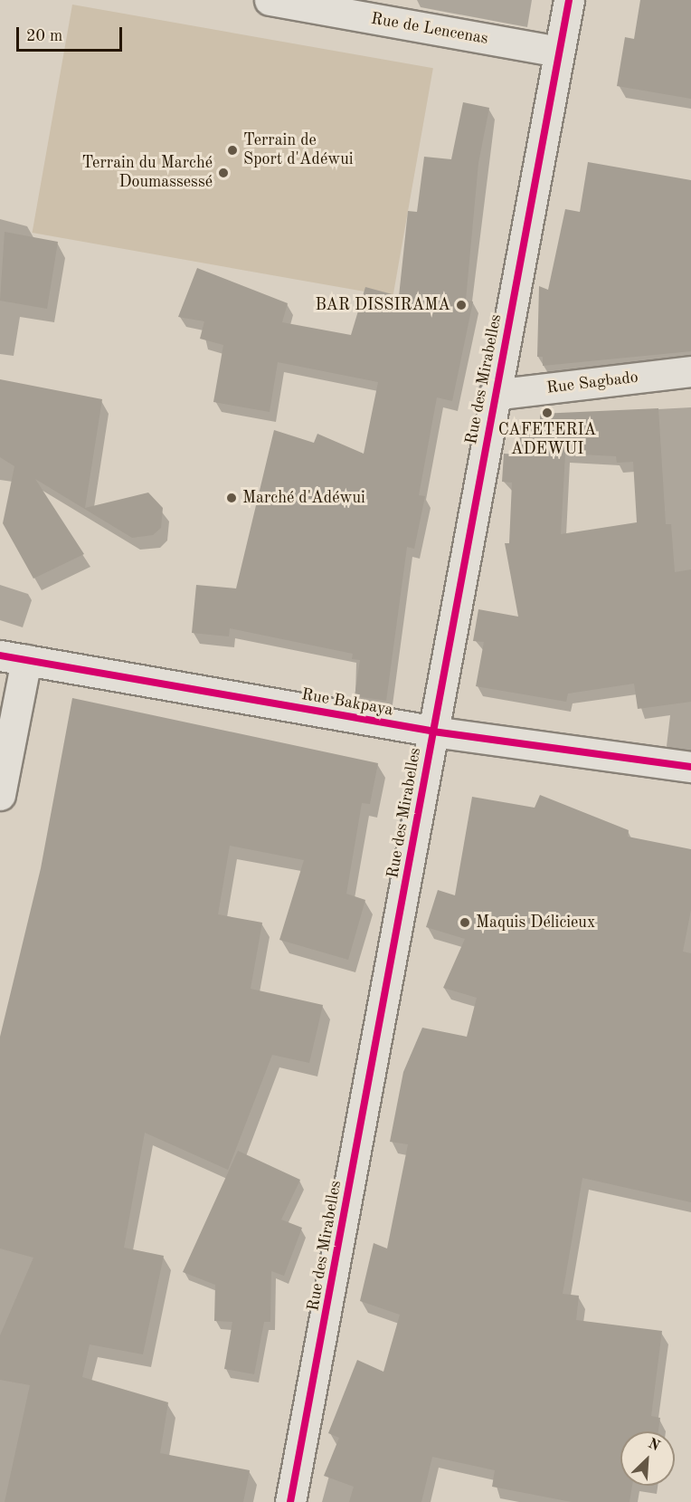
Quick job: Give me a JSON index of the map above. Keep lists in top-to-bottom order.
{
  "streets": {
    "street": [
      "Rue de Lencenas",
      "Rue des Mirabelles",
      "Rue Sagbado",
      "Rue Bakpaya"
    ]
  },
  "crossings": [
    ["Rue de Lencenas", "Rue des Mirabelles"],
    ["Rue des Mirabelles", "Rue Sagbado"],
    ["Rue des Mirabelles", "Rue Bakpaya"]
  ],
  "places": [
    "Terrain de Sport d'Adéwui",
    "Terrain du Marché Doumassessé",
    "BAR DISSIRAMA",
    "CAFETERIA ADEWUI",
    "Marché d'Adéwui",
    "Maquis Délicieux"
  ],
  "scale_bar": "20 m",
  "north": "top right"
}
